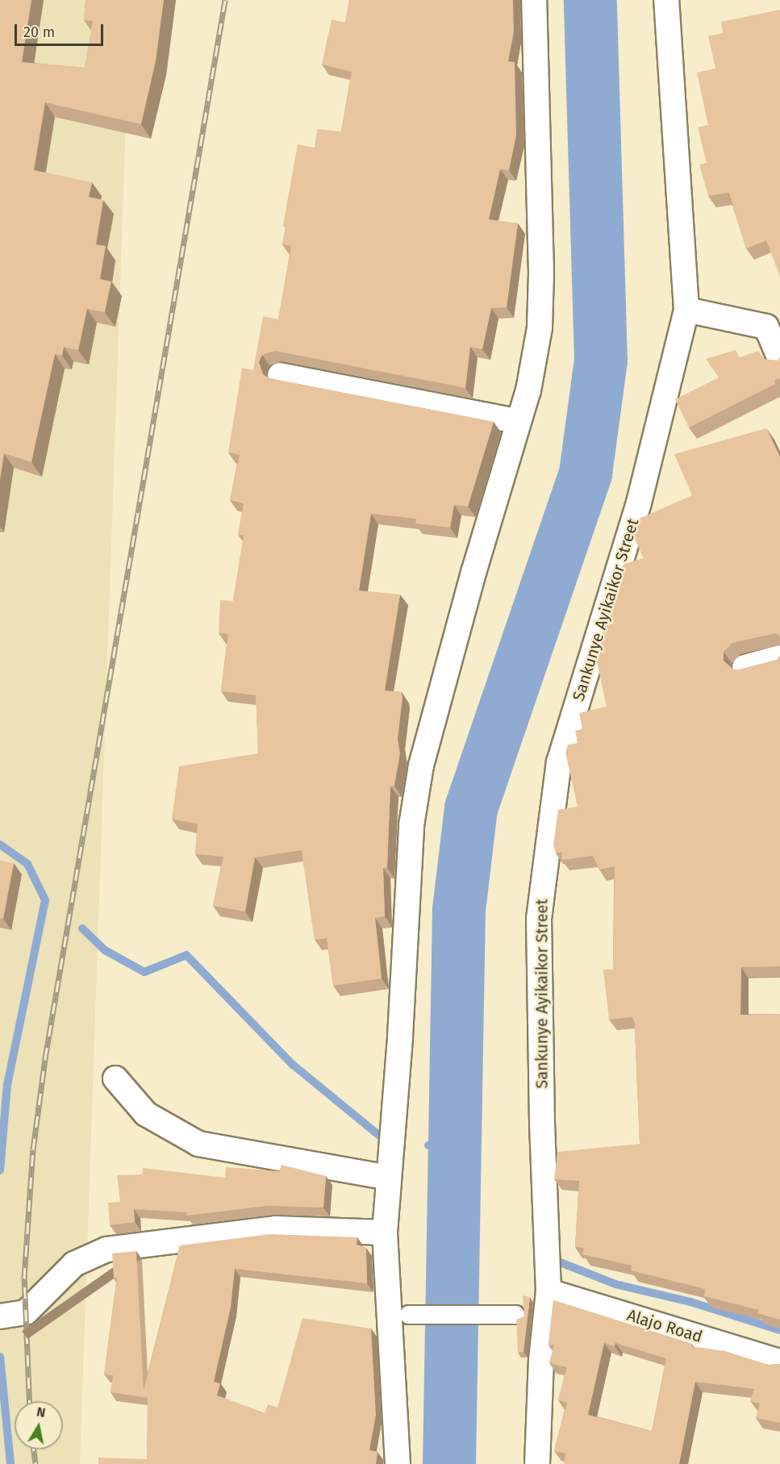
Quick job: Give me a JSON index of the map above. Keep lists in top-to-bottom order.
{
  "streets": {
    "street": ["Sankunye Ayikaikor Street", "Alajo Road"]
  },
  "crossings": [
    ["Sankunye Ayikaikor Street", "Alajo Road"]
  ],
  "scale_bar": "20 m",
  "north": "top"
}
